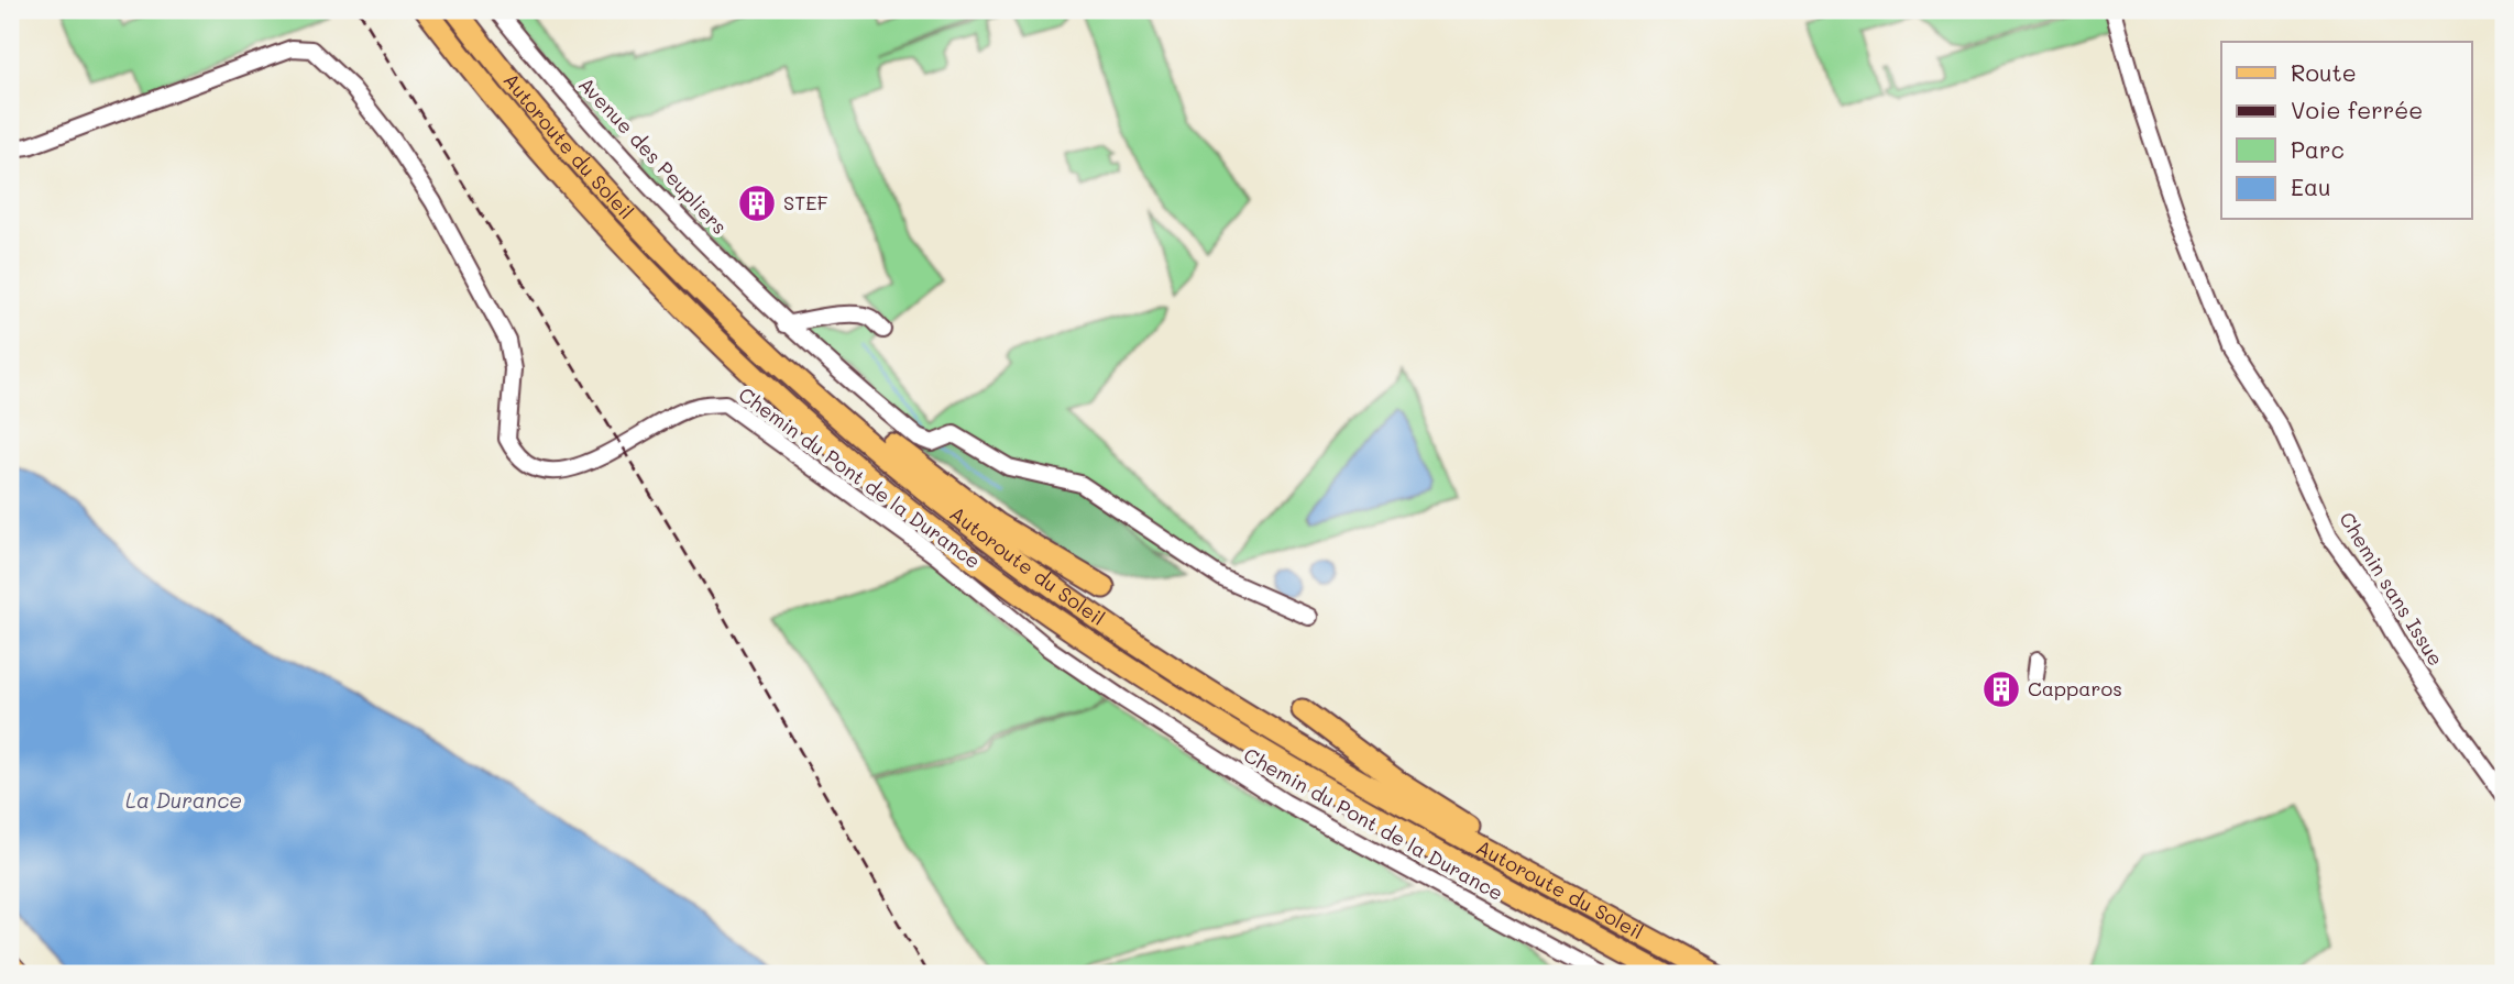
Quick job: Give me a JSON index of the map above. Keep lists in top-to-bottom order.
{
  "streets": {
    "highway": ["Autoroute du Soleil"],
    "street": ["Avenue des Peupliers", "Chemin du Pont de la Durance", "Chemin sans Issue"]
  },
  "water": ["La Durance"],
  "places": {
    "building": ["STEF", "Capparos"]
  },
  "legend": [
    "Route",
    "Voie ferrée",
    "Parc",
    "Eau"
  ]
}
